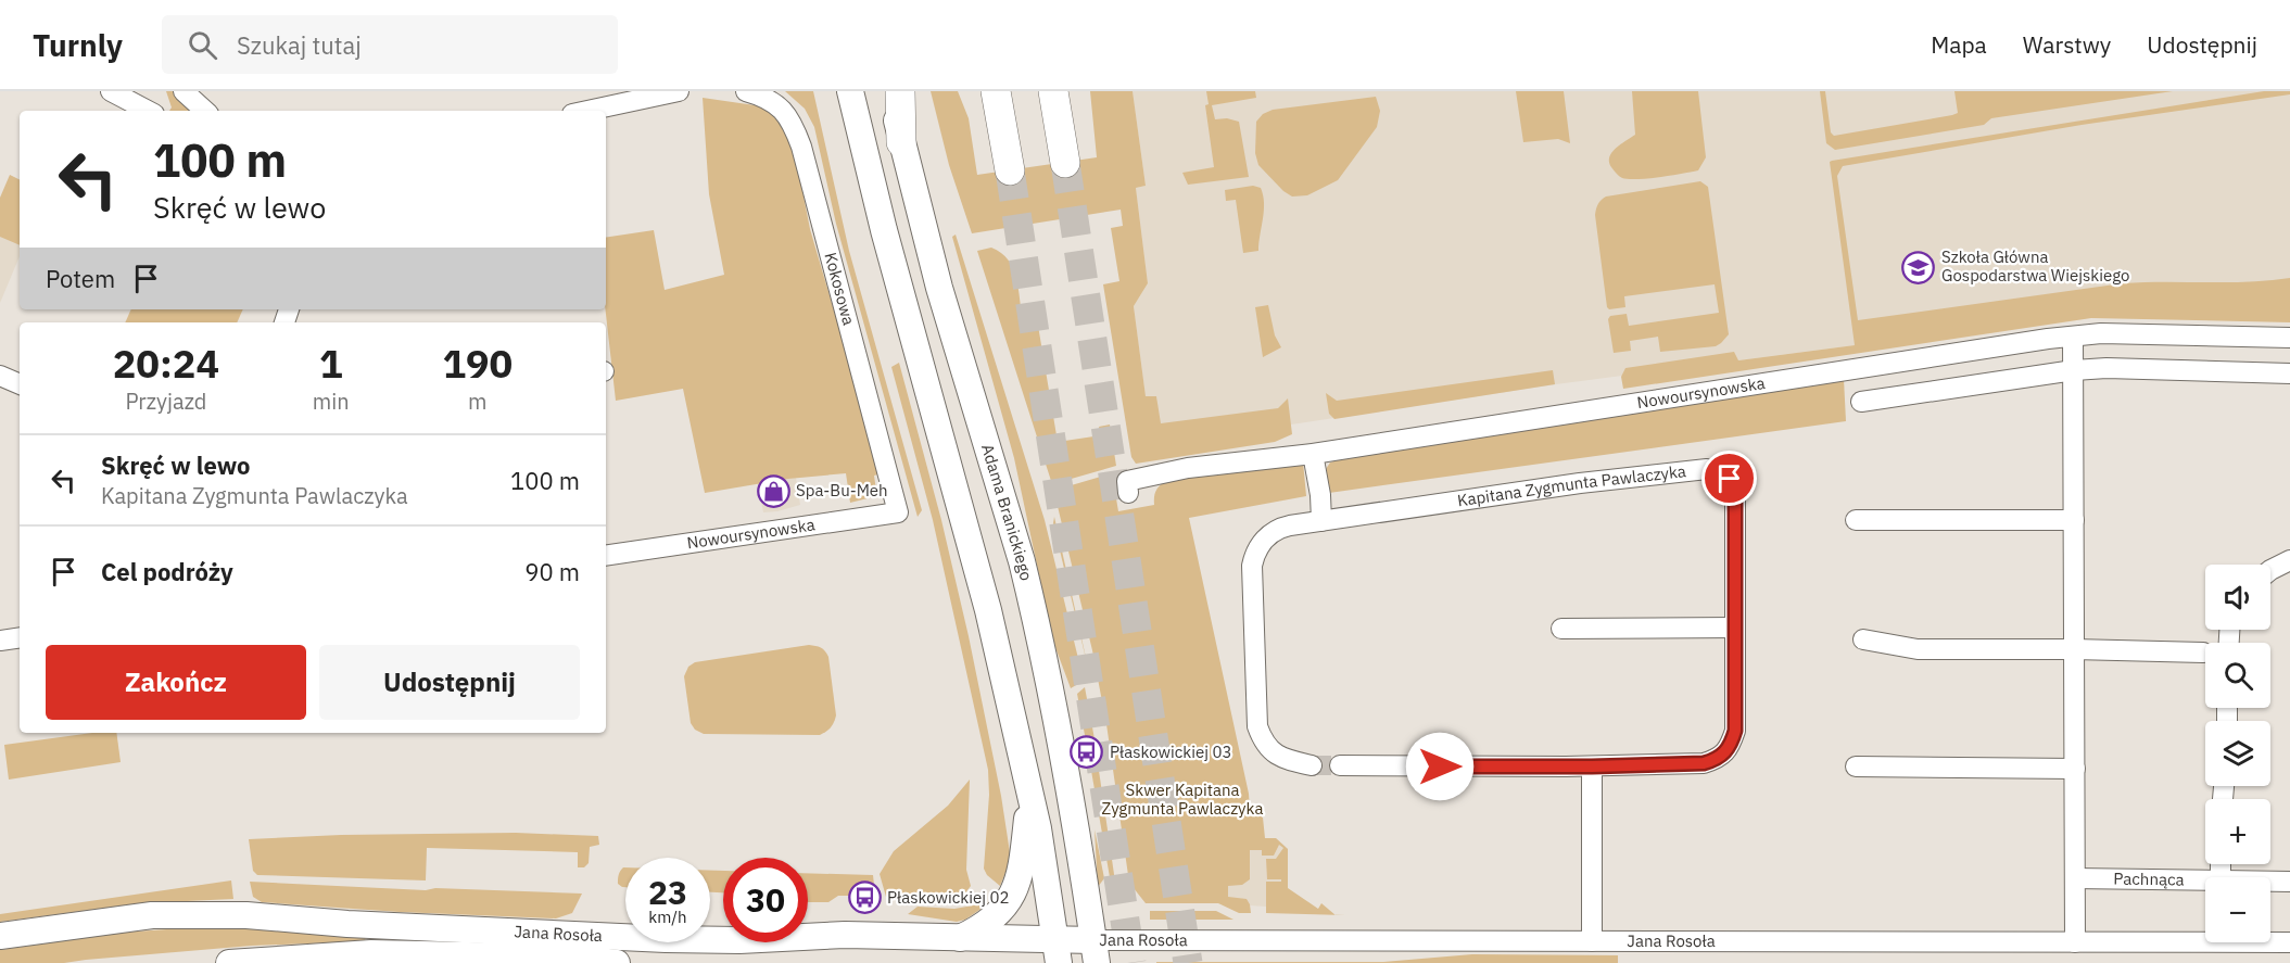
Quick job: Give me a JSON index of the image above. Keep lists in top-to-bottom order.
{
  "streets": {
    "main road": ["Adama Branickiego", "Jana Rosoła"],
    "street": [
      "Kokosowa",
      "Nowoursynowska",
      "Kapitana Zygmunta Pawlaczyka",
      "Pachnąca"
    ]
  },
  "crossings": [
    ["Kokosowa", "Nowoursynowska"],
    ["Adama Branickiego", "Jana Rosoła"]
  ],
  "parks": ["Skwer Kapitana Zygmunta Pawlaczyka"],
  "places": {
    "school or university": ["Szkoła Główna Gospodarstwa Wiejskiego"],
    "shop": ["Spa-Bu-Meh"],
    "bus stop": ["Płaskowickiej 03", "Płaskowickiej 02"]
  },
  "page": {
    "header": "Turnly",
    "search": "Szukaj tutaj",
    "nav": ["Mapa", "Warstwy", "Udostępnij"],
    "turn": ["100 m", "Skręć w lewo"],
    "then": "Potem",
    "eta": [
      "20:24",
      "Przyjazd",
      "1",
      "min",
      "190",
      "m"
    ],
    "list": [
      {
        "name": "Skręć w lewo",
        "note": "Kapitana Zygmunta Pawlaczyka",
        "value": "100 m"
      },
      {
        "name": "Cel podróży",
        "value": "90 m"
      }
    ],
    "map_buttons": ["+", "−"],
    "buttons": ["Zakończ", "Udostępnij"],
    "speed": "23 km/h",
    "limit": "30"
  }
}
